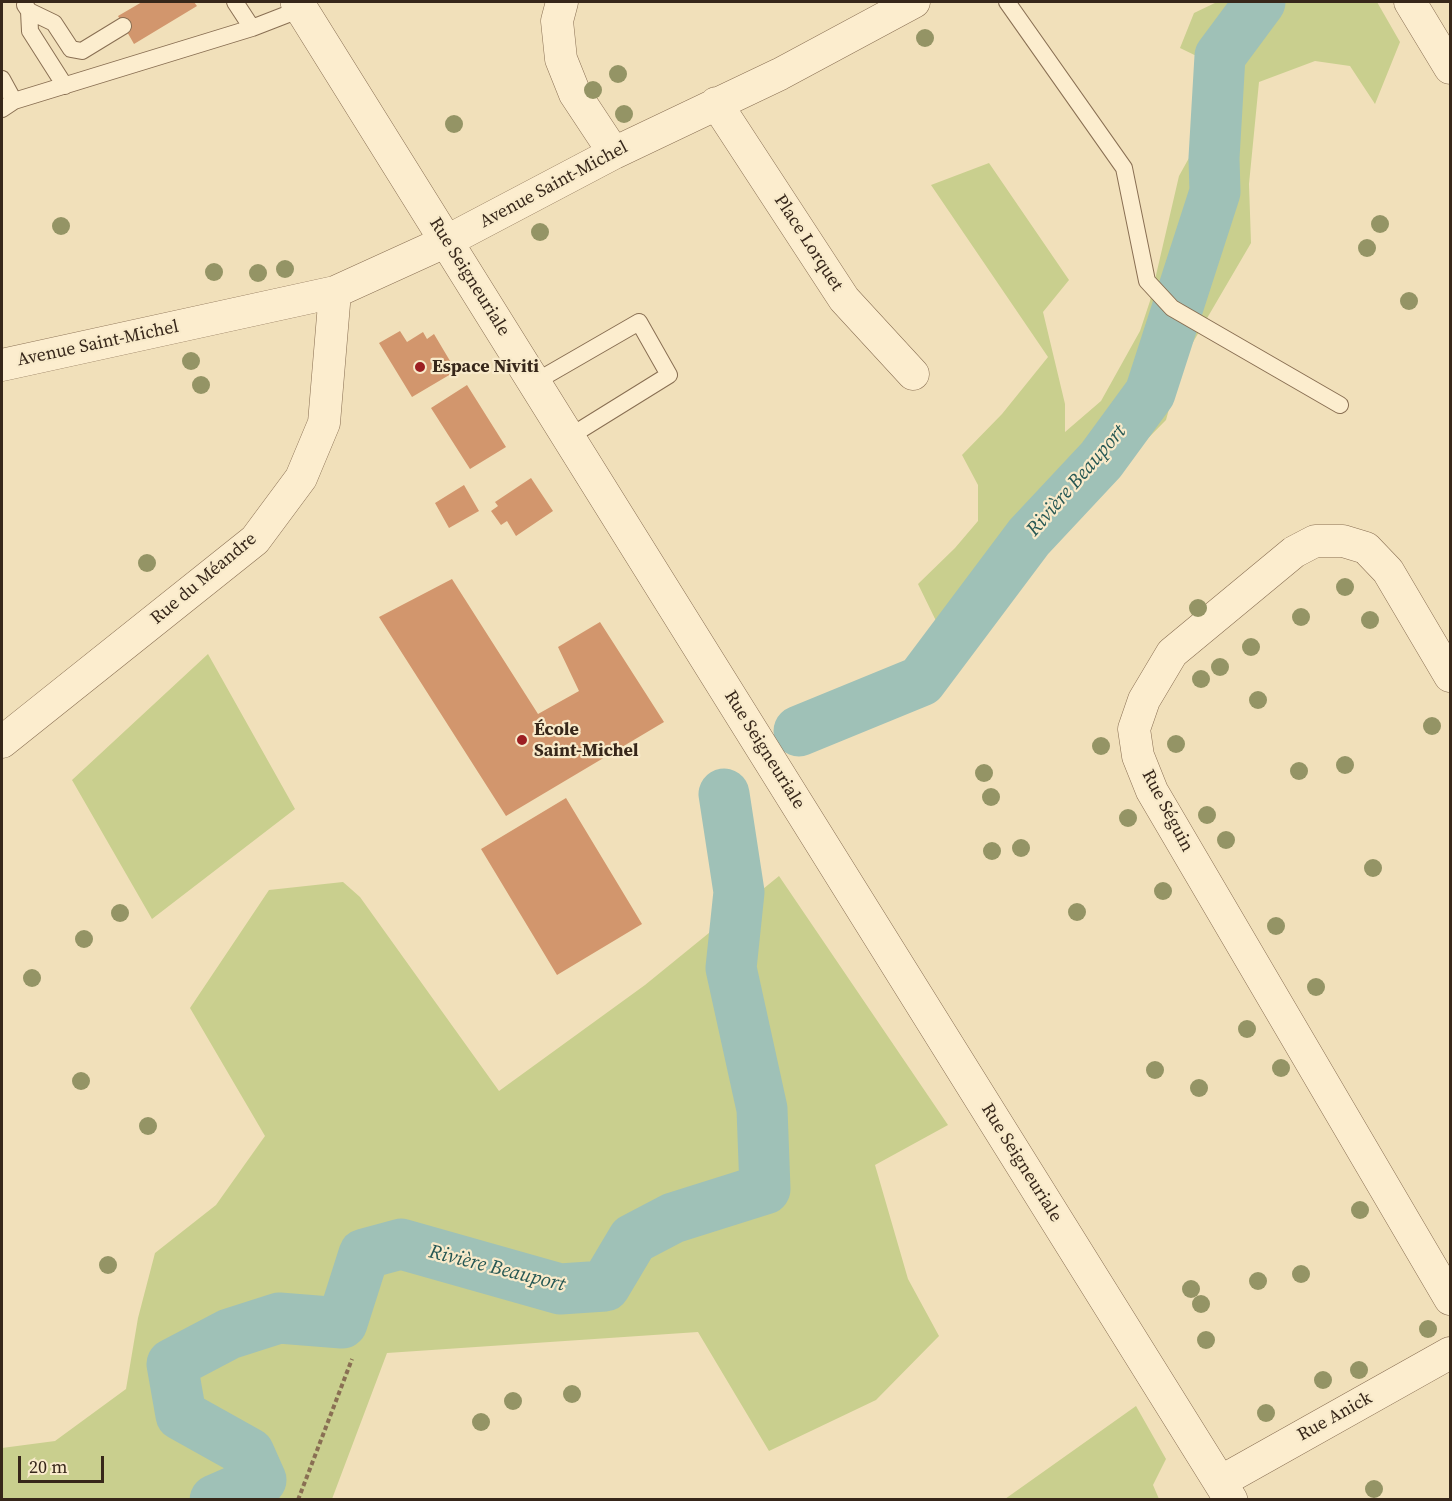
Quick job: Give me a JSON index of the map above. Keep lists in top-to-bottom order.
{
  "streets": {
    "street": [
      "Avenue Saint-Michel",
      "Place Lorquet",
      "Rue Seigneuriale",
      "Rue du Méandre",
      "Rue Séguin",
      "Rue Anick"
    ]
  },
  "crossings": [
    ["Avenue Saint-Michel", "Place Lorquet"],
    ["Avenue Saint-Michel", "Rue Seigneuriale"],
    ["Avenue Saint-Michel", "Rue du Méandre"],
    ["Rue Seigneuriale", "Rue Anick"]
  ],
  "water": ["Rivière Beauport"],
  "places": ["Espace Niviti", "École Saint-Michel"],
  "scale_bar": "20 m"
}
